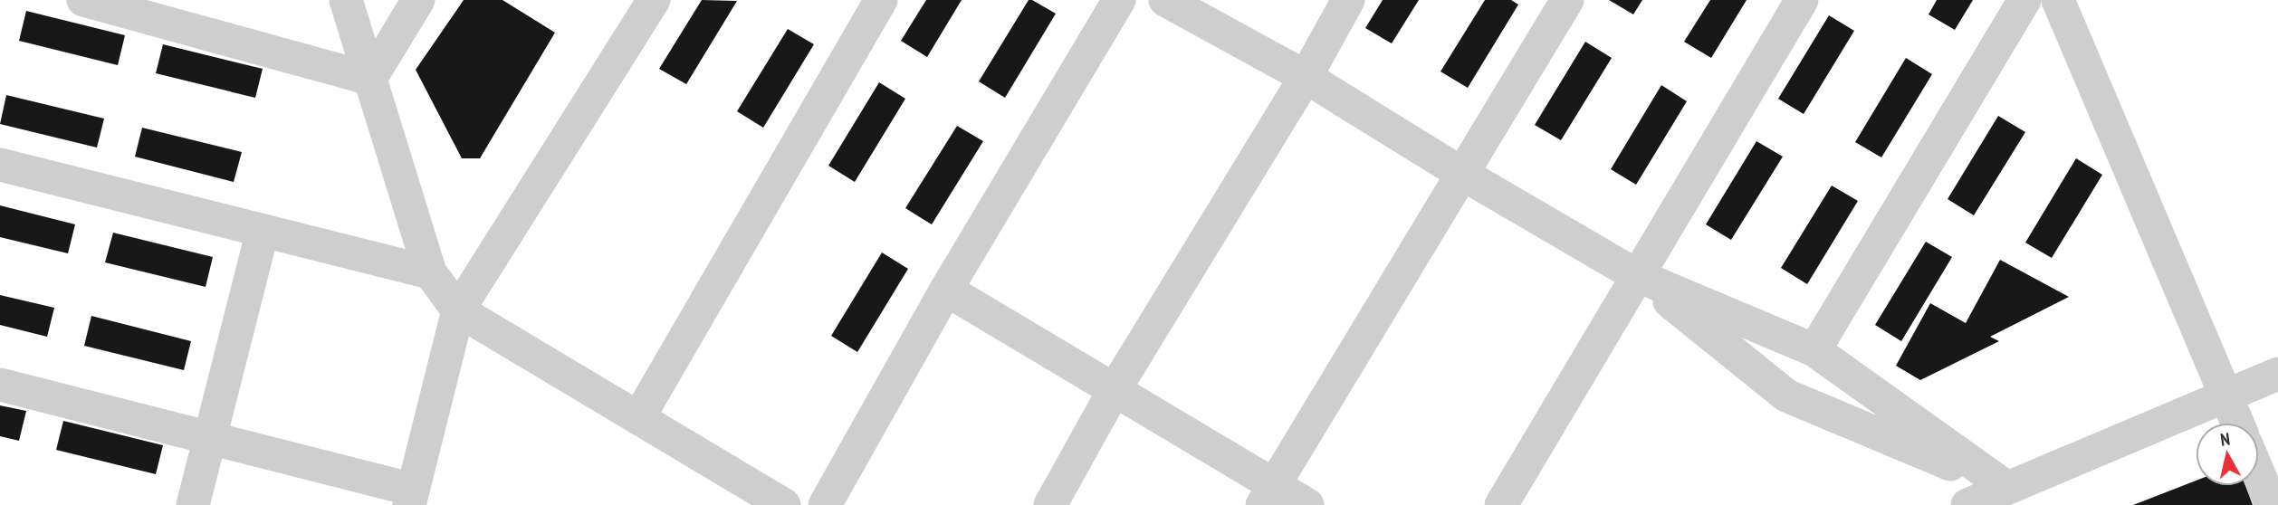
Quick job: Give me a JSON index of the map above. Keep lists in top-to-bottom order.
{
  "north": "top"
}
